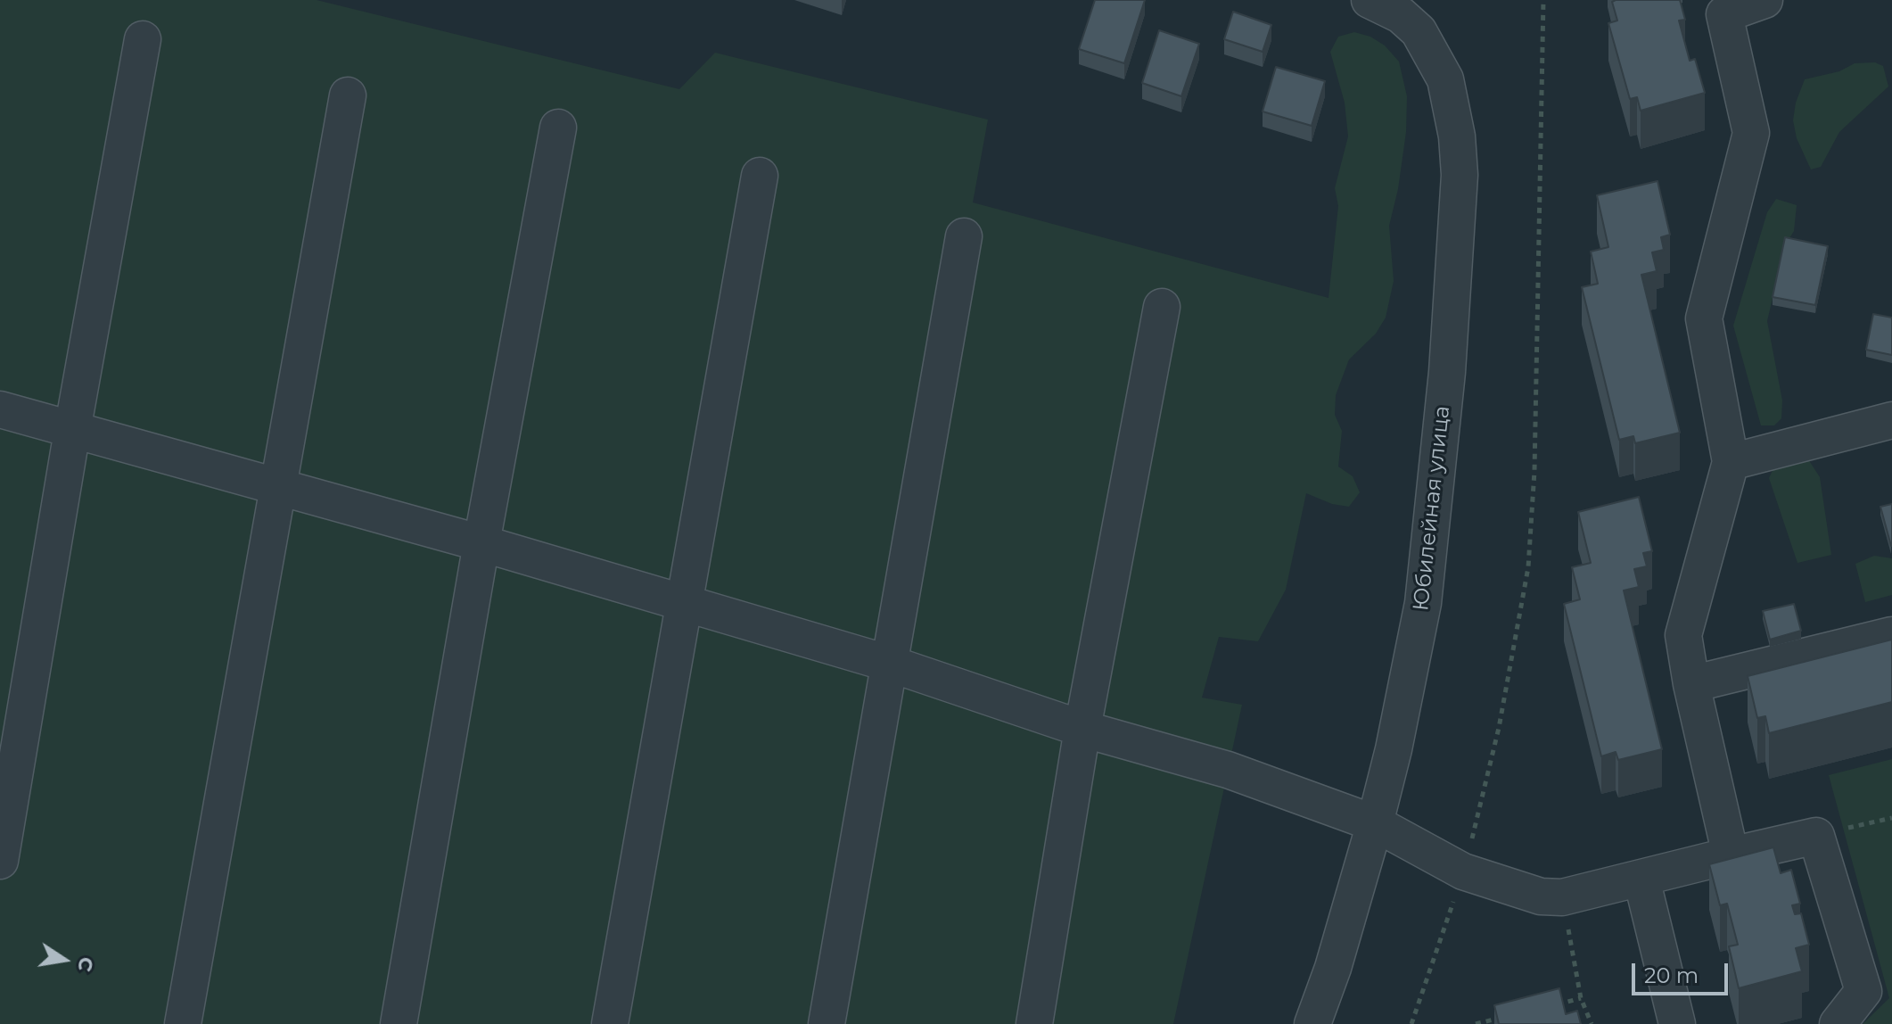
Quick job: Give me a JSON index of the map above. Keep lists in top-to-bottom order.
{
  "streets": {
    "street": ["Юбилейная улица"]
  },
  "scale_bar": "20 m",
  "north": "right"
}
